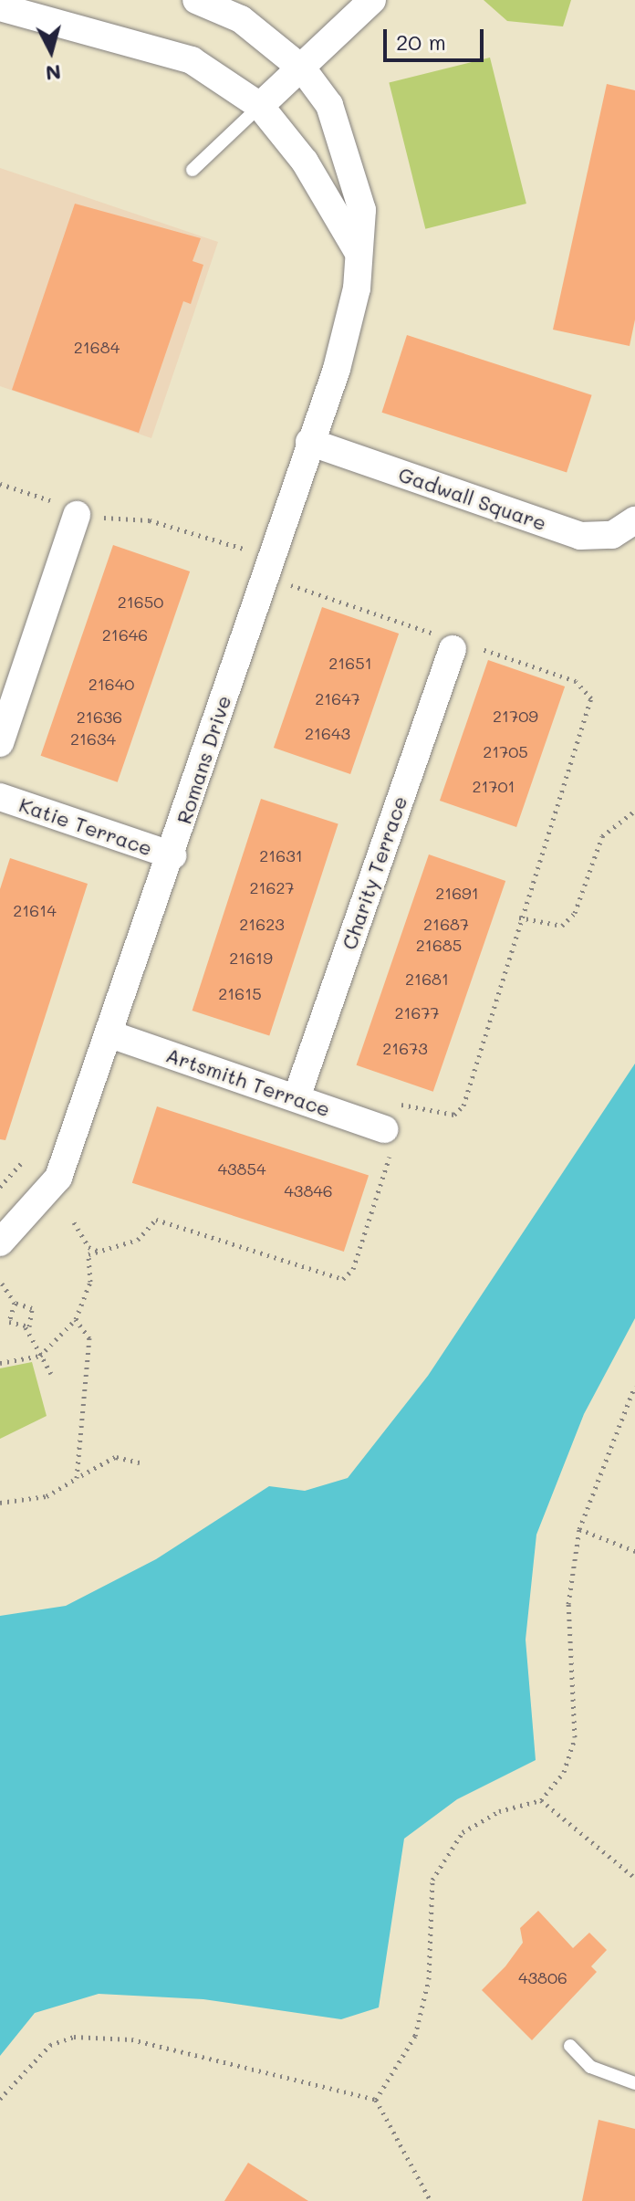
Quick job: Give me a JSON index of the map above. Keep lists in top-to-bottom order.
{
  "streets": {
    "street": [
      "Gadwall Square",
      "Romans Drive",
      "Katie Terrace",
      "Charity Terrace",
      "Artsmith Terrace"
    ]
  },
  "crossings": [
    ["Gadwall Square", "Romans Drive"],
    ["Romans Drive", "Katie Terrace"],
    ["Romans Drive", "Artsmith Terrace"],
    ["Charity Terrace", "Artsmith Terrace"]
  ],
  "house_numbers": [
    "21684",
    "21650",
    "21646",
    "21651",
    "21640",
    "21647",
    "21709",
    "21636",
    "21643",
    "21634",
    "21705",
    "21701",
    "21631",
    "21627",
    "21691",
    "21614",
    "21623",
    "21687",
    "21685",
    "21619",
    "21681",
    "21615",
    "21677",
    "21673",
    "43854",
    "43846",
    "43806"
  ],
  "scale_bar": "20 m",
  "north": "bottom"
}
